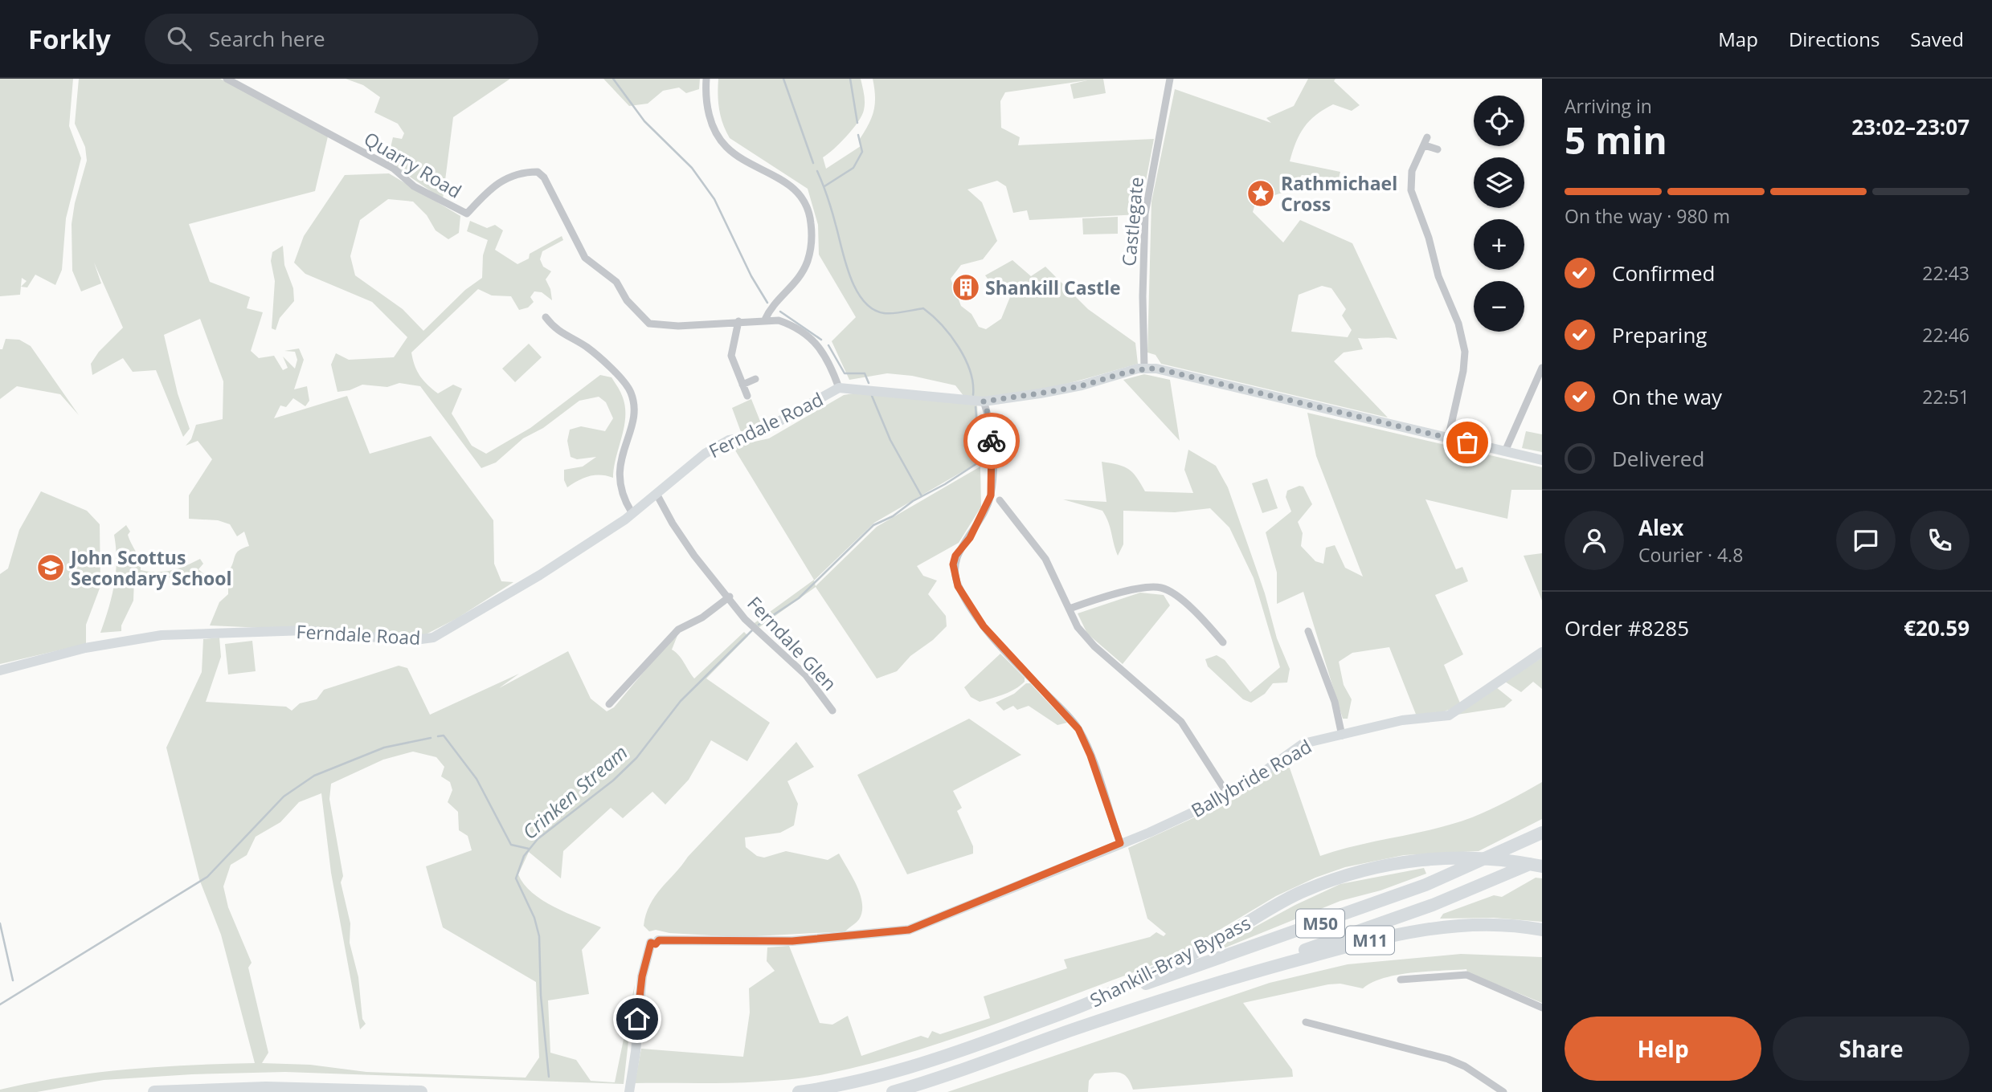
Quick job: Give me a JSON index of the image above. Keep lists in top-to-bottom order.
{
  "streets": {
    "highway": ["M50", "M11", "Shankill-Bray Bypass"],
    "street": [
      "Quarry Road",
      "Castlegate",
      "Ferndale Road",
      "Ferndale Glen",
      "Ballybride Road"
    ]
  },
  "crossings": [
    ["Quarry Road", "Ferndale Road"],
    ["Castlegate", "Ferndale Road"],
    ["Ferndale Road", "Ferndale Glen"],
    ["M50", "Shankill-Bray Bypass"]
  ],
  "water": ["Crinken Stream"],
  "places": {
    "place": ["Rathmichael Cross"],
    "building": ["Shankill Castle"],
    "school or university": ["John Scottus Secondary School"]
  },
  "page": {
    "header": "Forkly",
    "search": "Search here",
    "nav": ["Map", "Directions", "Saved"],
    "heading": ["5 min", "Arriving in", "23:02–23:07"],
    "panel": [
      "Alex",
      "Courier · 4.8",
      "Order #8285",
      "€20.59"
    ],
    "map_buttons": ["+", "−"],
    "bar": "On the way · 980 m",
    "list": [
      ["Confirmed", "22:43"],
      ["Preparing", "22:46"],
      ["On the way", "22:51"],
      "Delivered"
    ],
    "buttons": ["Help", "Share"]
  }
}
